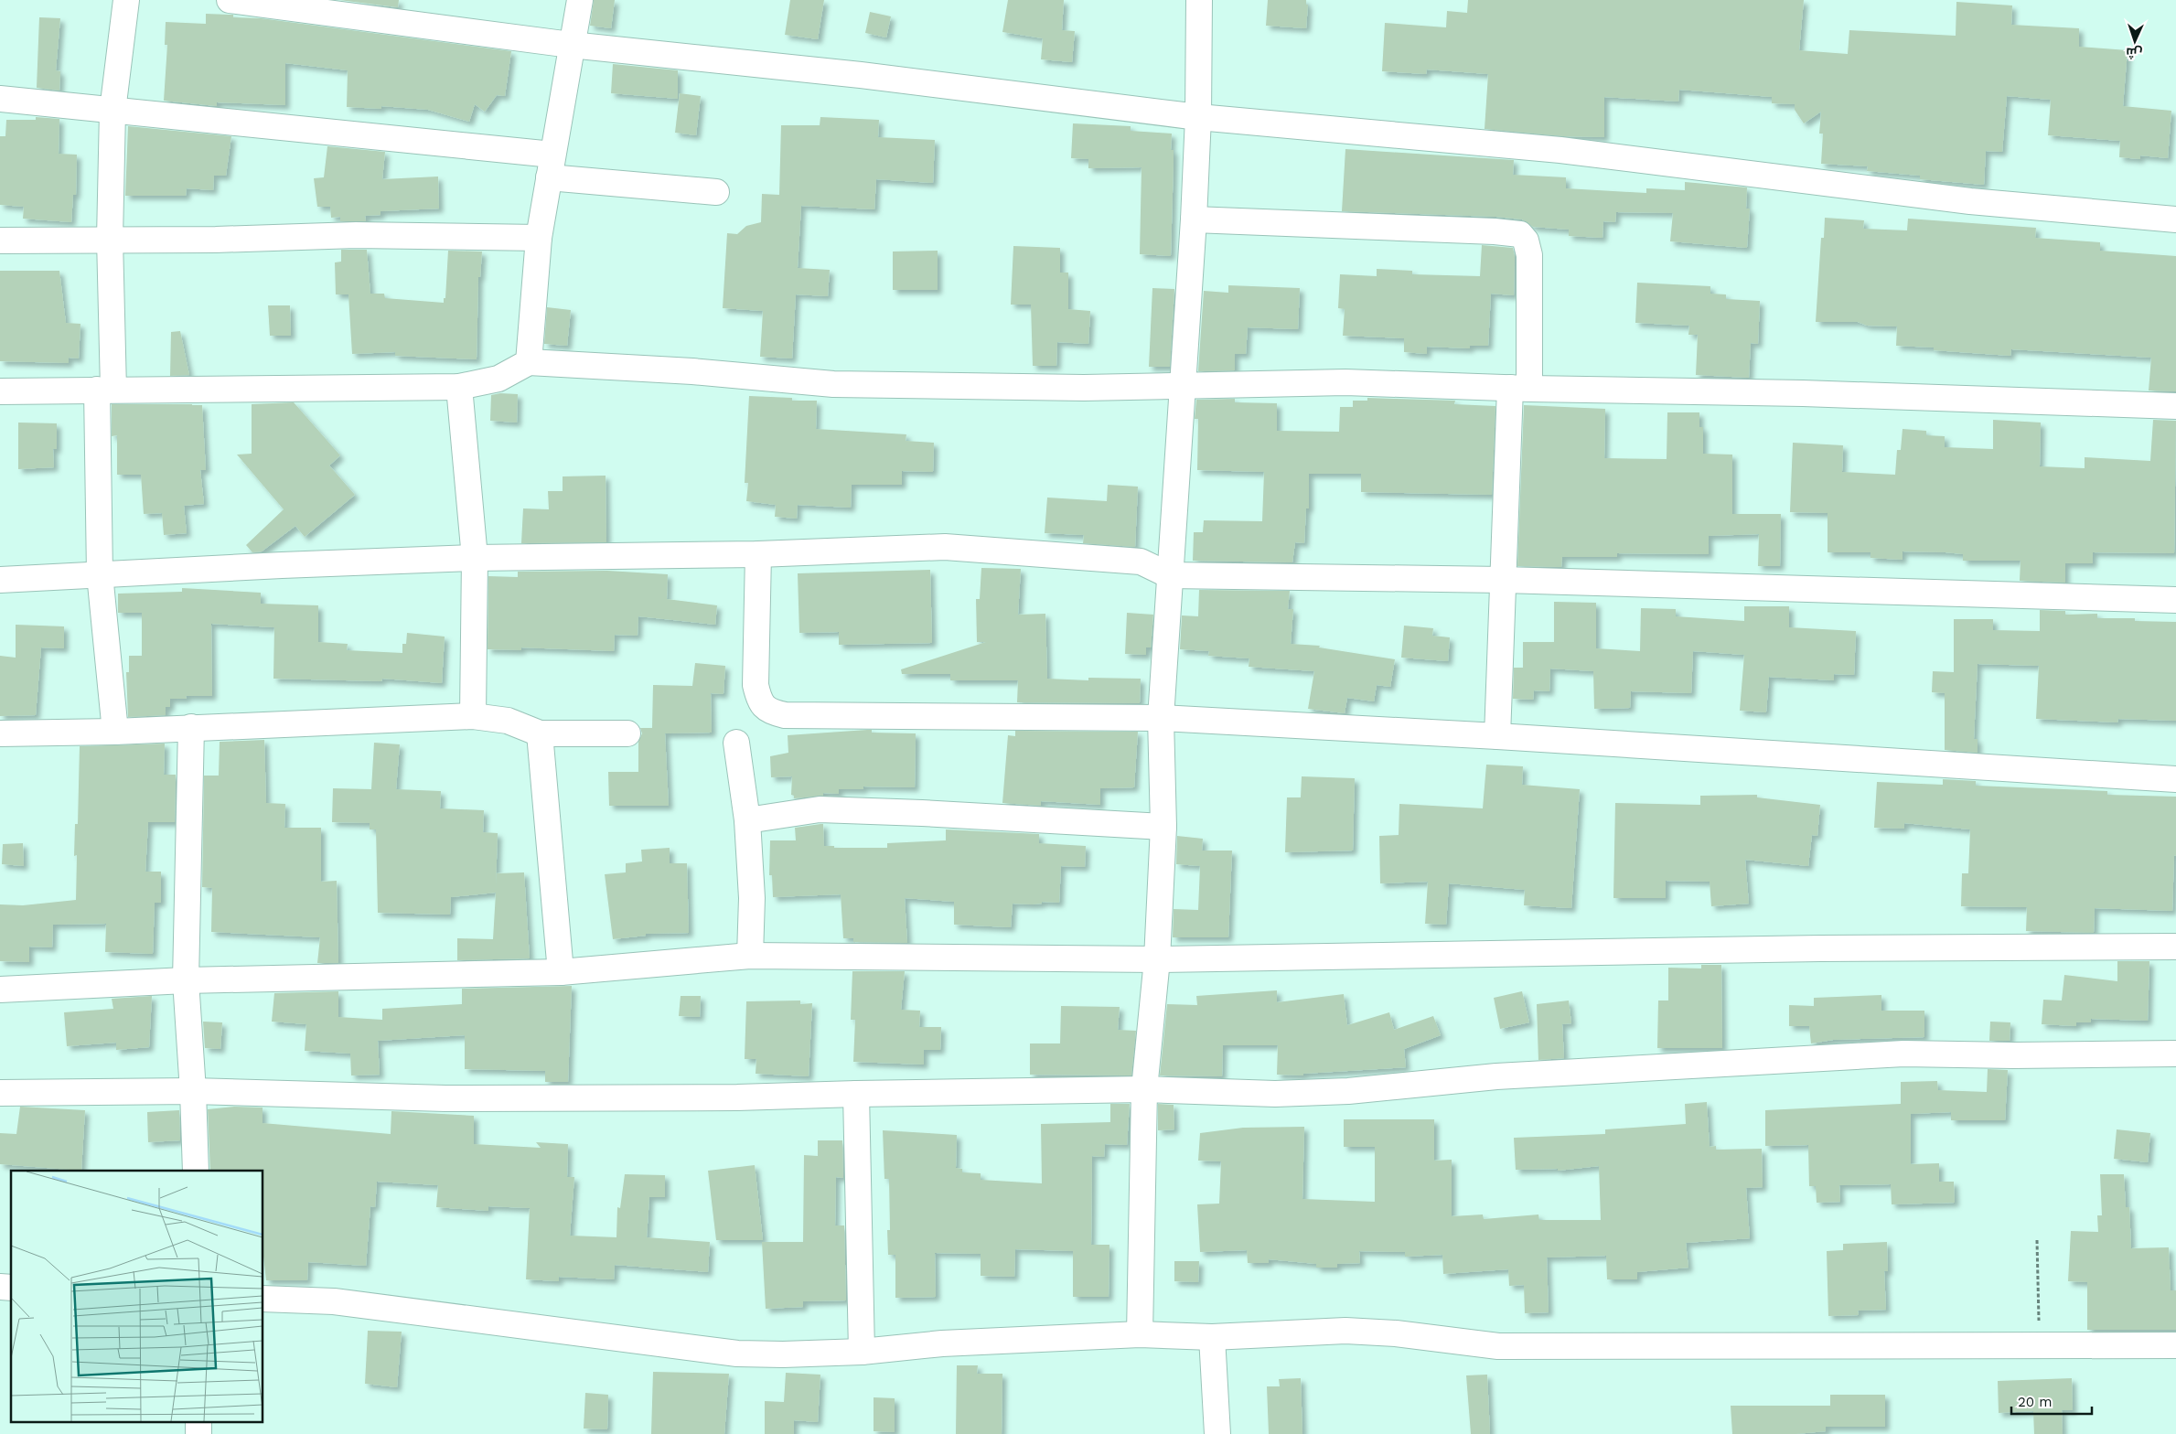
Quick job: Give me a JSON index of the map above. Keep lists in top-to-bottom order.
{
  "scale_bar": "20 m",
  "north": "bottom"
}
